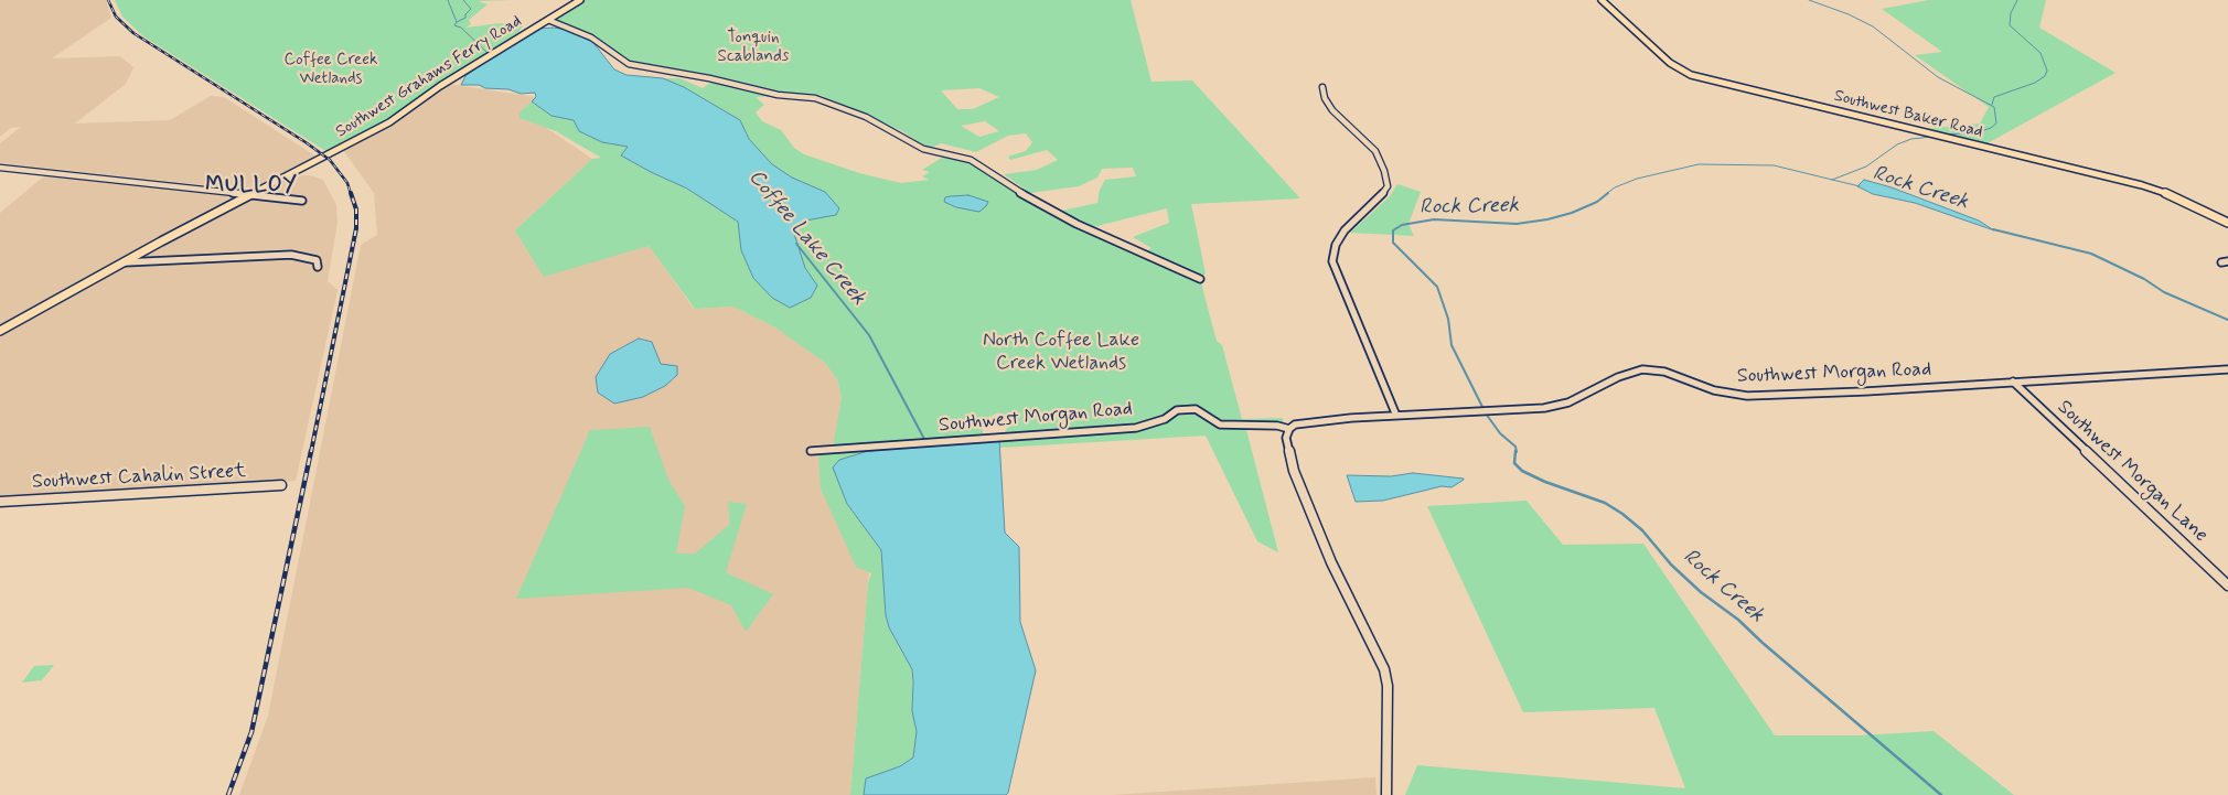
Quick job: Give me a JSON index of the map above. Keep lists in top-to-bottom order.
{
  "streets": {
    "main road": ["Southwest Grahams Ferry Road", "Southwest Baker Road"],
    "street": ["Southwest Morgan Road", "Southwest Morgan Lane", "Southwest Cahalin Street"]
  },
  "crossings": [
    ["Southwest Morgan Road", "Southwest Morgan Lane"]
  ],
  "districts": ["MULLOY"],
  "water": ["Rock Creek", "Coffee Lake Creek"],
  "parks": ["Tonquin Scablands", "Coffee Creek Wetlands", "North Coffee Lake Creek Wetlands"]
}
